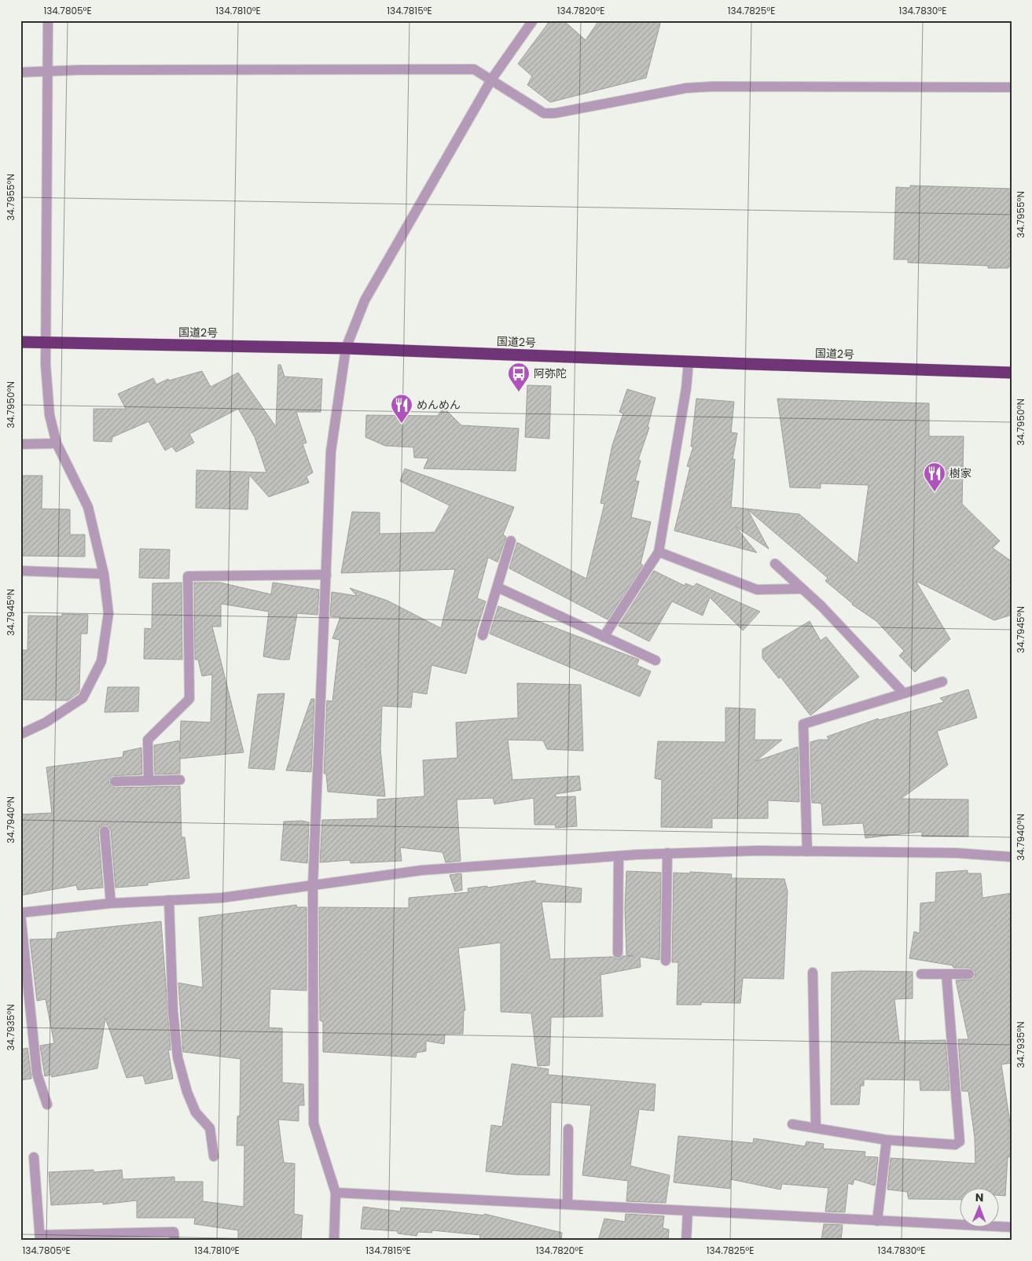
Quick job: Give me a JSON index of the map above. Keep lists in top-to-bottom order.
{
  "streets": {
    "highway": ["国道2号"]
  },
  "places": {
    "bus stop": ["阿弥陀"],
    "restaurant": ["めんめん", "樹家"]
  },
  "north": "top",
  "coordinates": [
    "134.7805°E",
    "134.7810°E",
    "134.7815°E",
    "134.7820°E",
    "134.7825°E",
    "134.7830°E",
    "34.7955°N",
    "34.7950°N",
    "34.7945°N",
    "34.7940°N",
    "34.7935°N"
  ]
}
